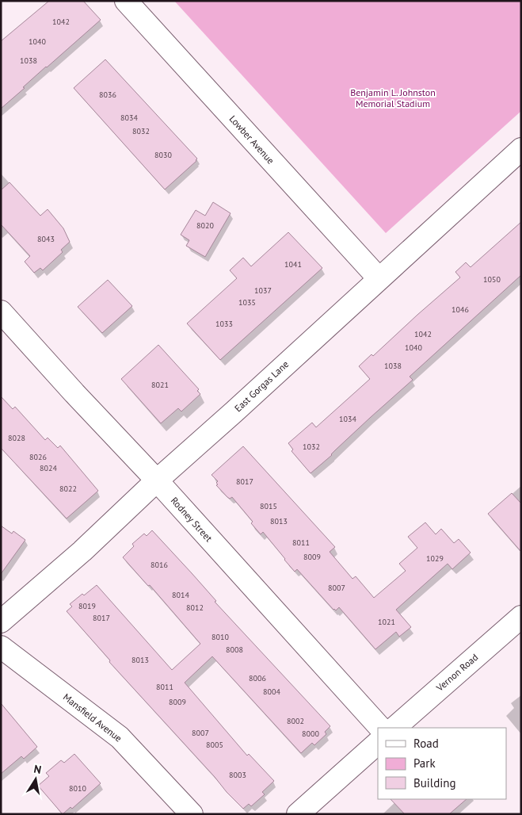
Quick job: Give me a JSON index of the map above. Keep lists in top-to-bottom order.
{
  "streets": {
    "street": [
      "Lowber Avenue",
      "East Gorgas Lane",
      "Rodney Street",
      "Vernon Road",
      "Mansfield Avenue"
    ]
  },
  "crossings": [
    ["Lowber Avenue", "East Gorgas Lane"],
    ["East Gorgas Lane", "Rodney Street"]
  ],
  "parks": ["Benjamin L. Johnston Memorial Stadium"],
  "house_numbers": [
    "1042",
    "1040",
    "1038",
    "8036",
    "8034",
    "8032",
    "8030",
    "8020",
    "8043",
    "1041",
    "1050",
    "1037",
    "1035",
    "1046",
    "1033",
    "1042",
    "1040",
    "1038",
    "8021",
    "1034",
    "8028",
    "1032",
    "8026",
    "8024",
    "8017",
    "8022",
    "8015",
    "8013",
    "8011",
    "8009",
    "1029",
    "8016",
    "8007",
    "8014",
    "8019",
    "8012",
    "8017",
    "1021",
    "8010",
    "8008",
    "8013",
    "8006",
    "8011",
    "8004",
    "8009",
    "8002",
    "8007",
    "8000",
    "8005",
    "8003",
    "8010"
  ],
  "legend": ["Road", "Park", "Building"],
  "north": "top"
}
